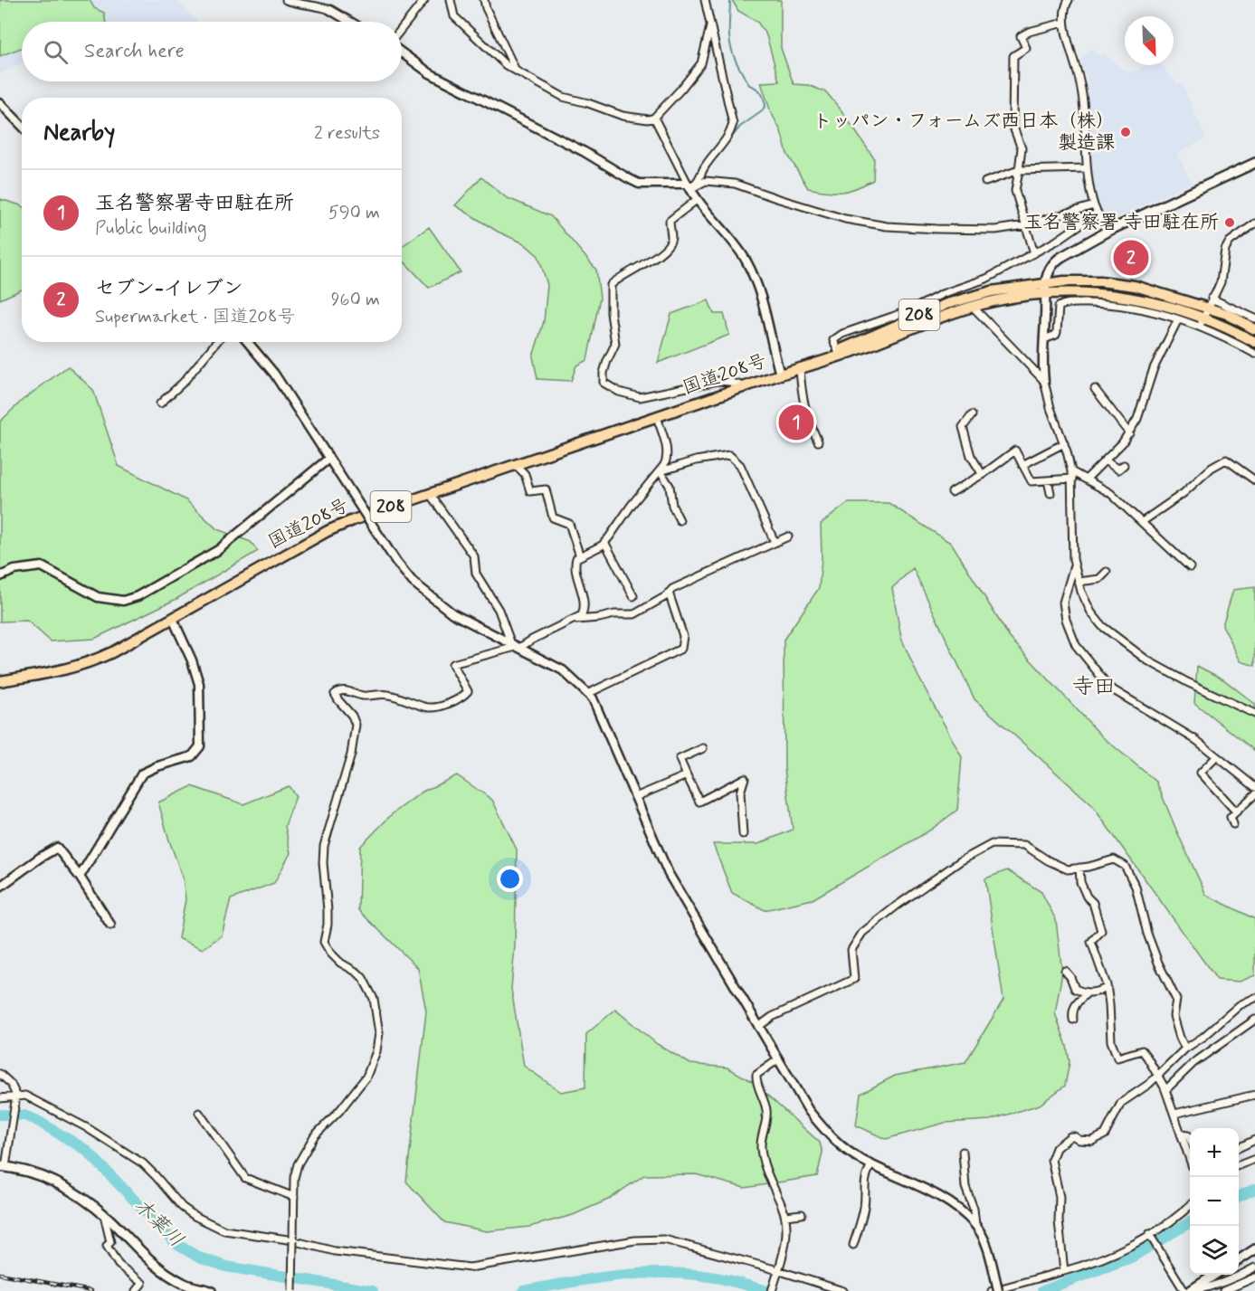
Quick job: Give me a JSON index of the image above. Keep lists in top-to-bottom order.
{
  "streets": {
    "highway": ["208", "国道208号"]
  },
  "districts": ["寺田"],
  "water": ["木葉川"],
  "places": ["トッパン・フォームズ西日本（株） 製造課", "玉名警察署 寺田駐在所"],
  "north": "bottom right",
  "page": {
    "search": "Search here",
    "heading": ["Nearby", "2 results"],
    "list": [
      {
        "mark": "1",
        "name": "玉名警察署寺田駐在所",
        "note": "Public building",
        "value": "590 m"
      },
      {
        "mark": "2",
        "name": "セブン-イレブン",
        "note": "Supermarket · 国道208号",
        "value": "960 m"
      }
    ],
    "pins": ["2", "1"],
    "map_buttons": ["+", "−"]
  }
}
